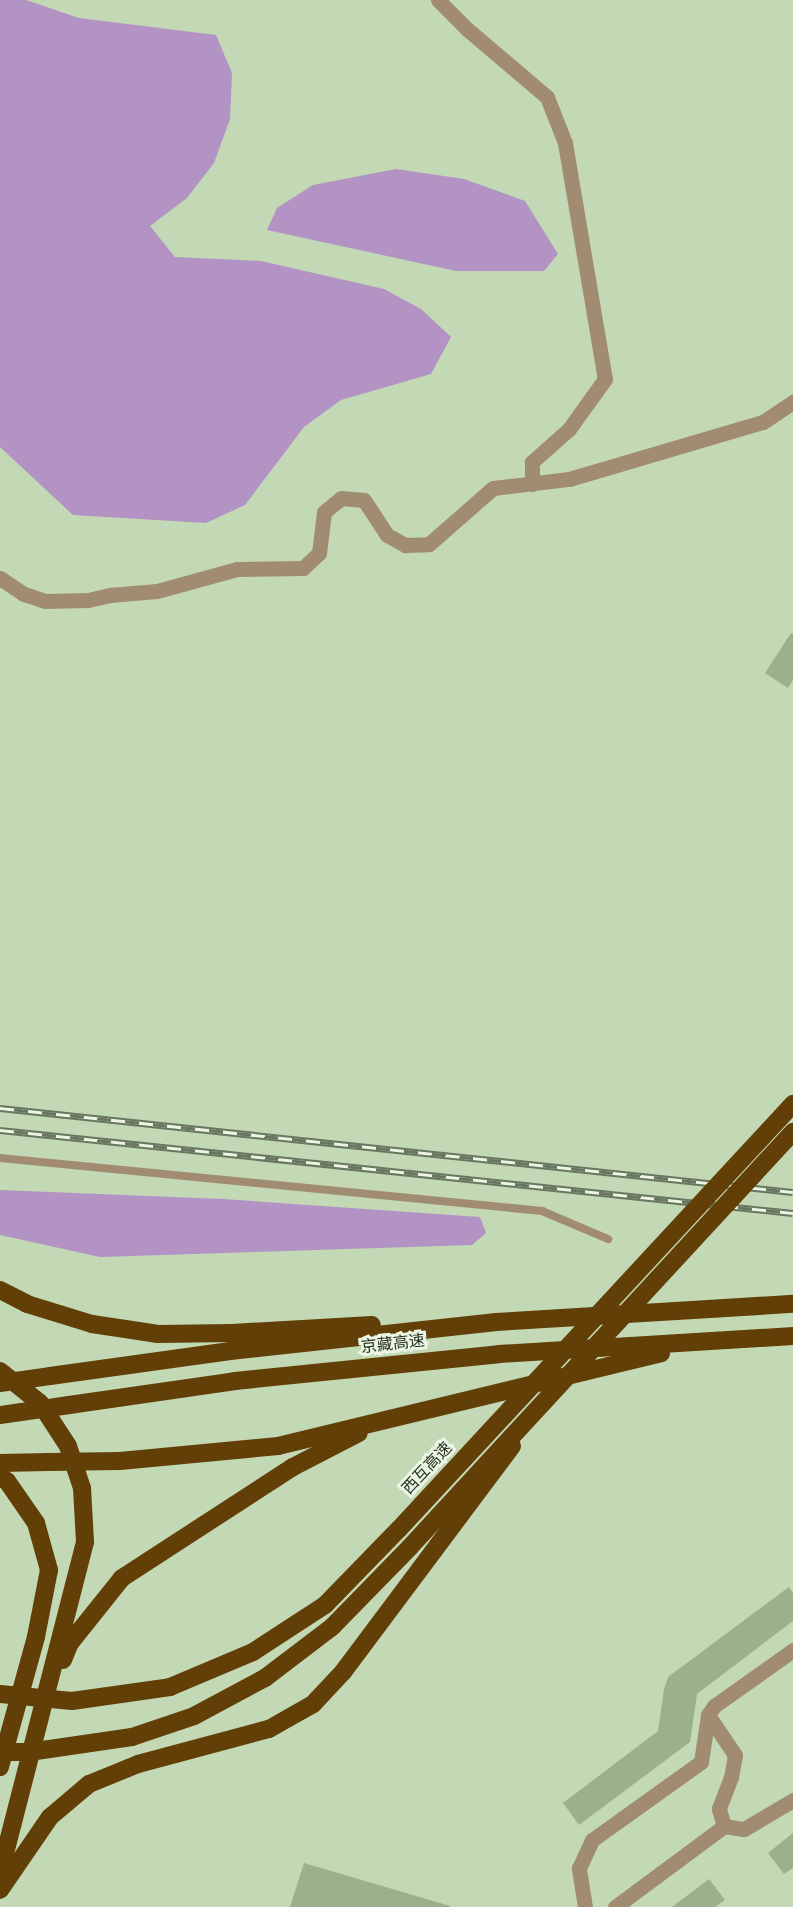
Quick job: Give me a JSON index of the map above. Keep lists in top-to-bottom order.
{
  "streets": {
    "highway": ["京藏高速", "西互高速"]
  }
}
